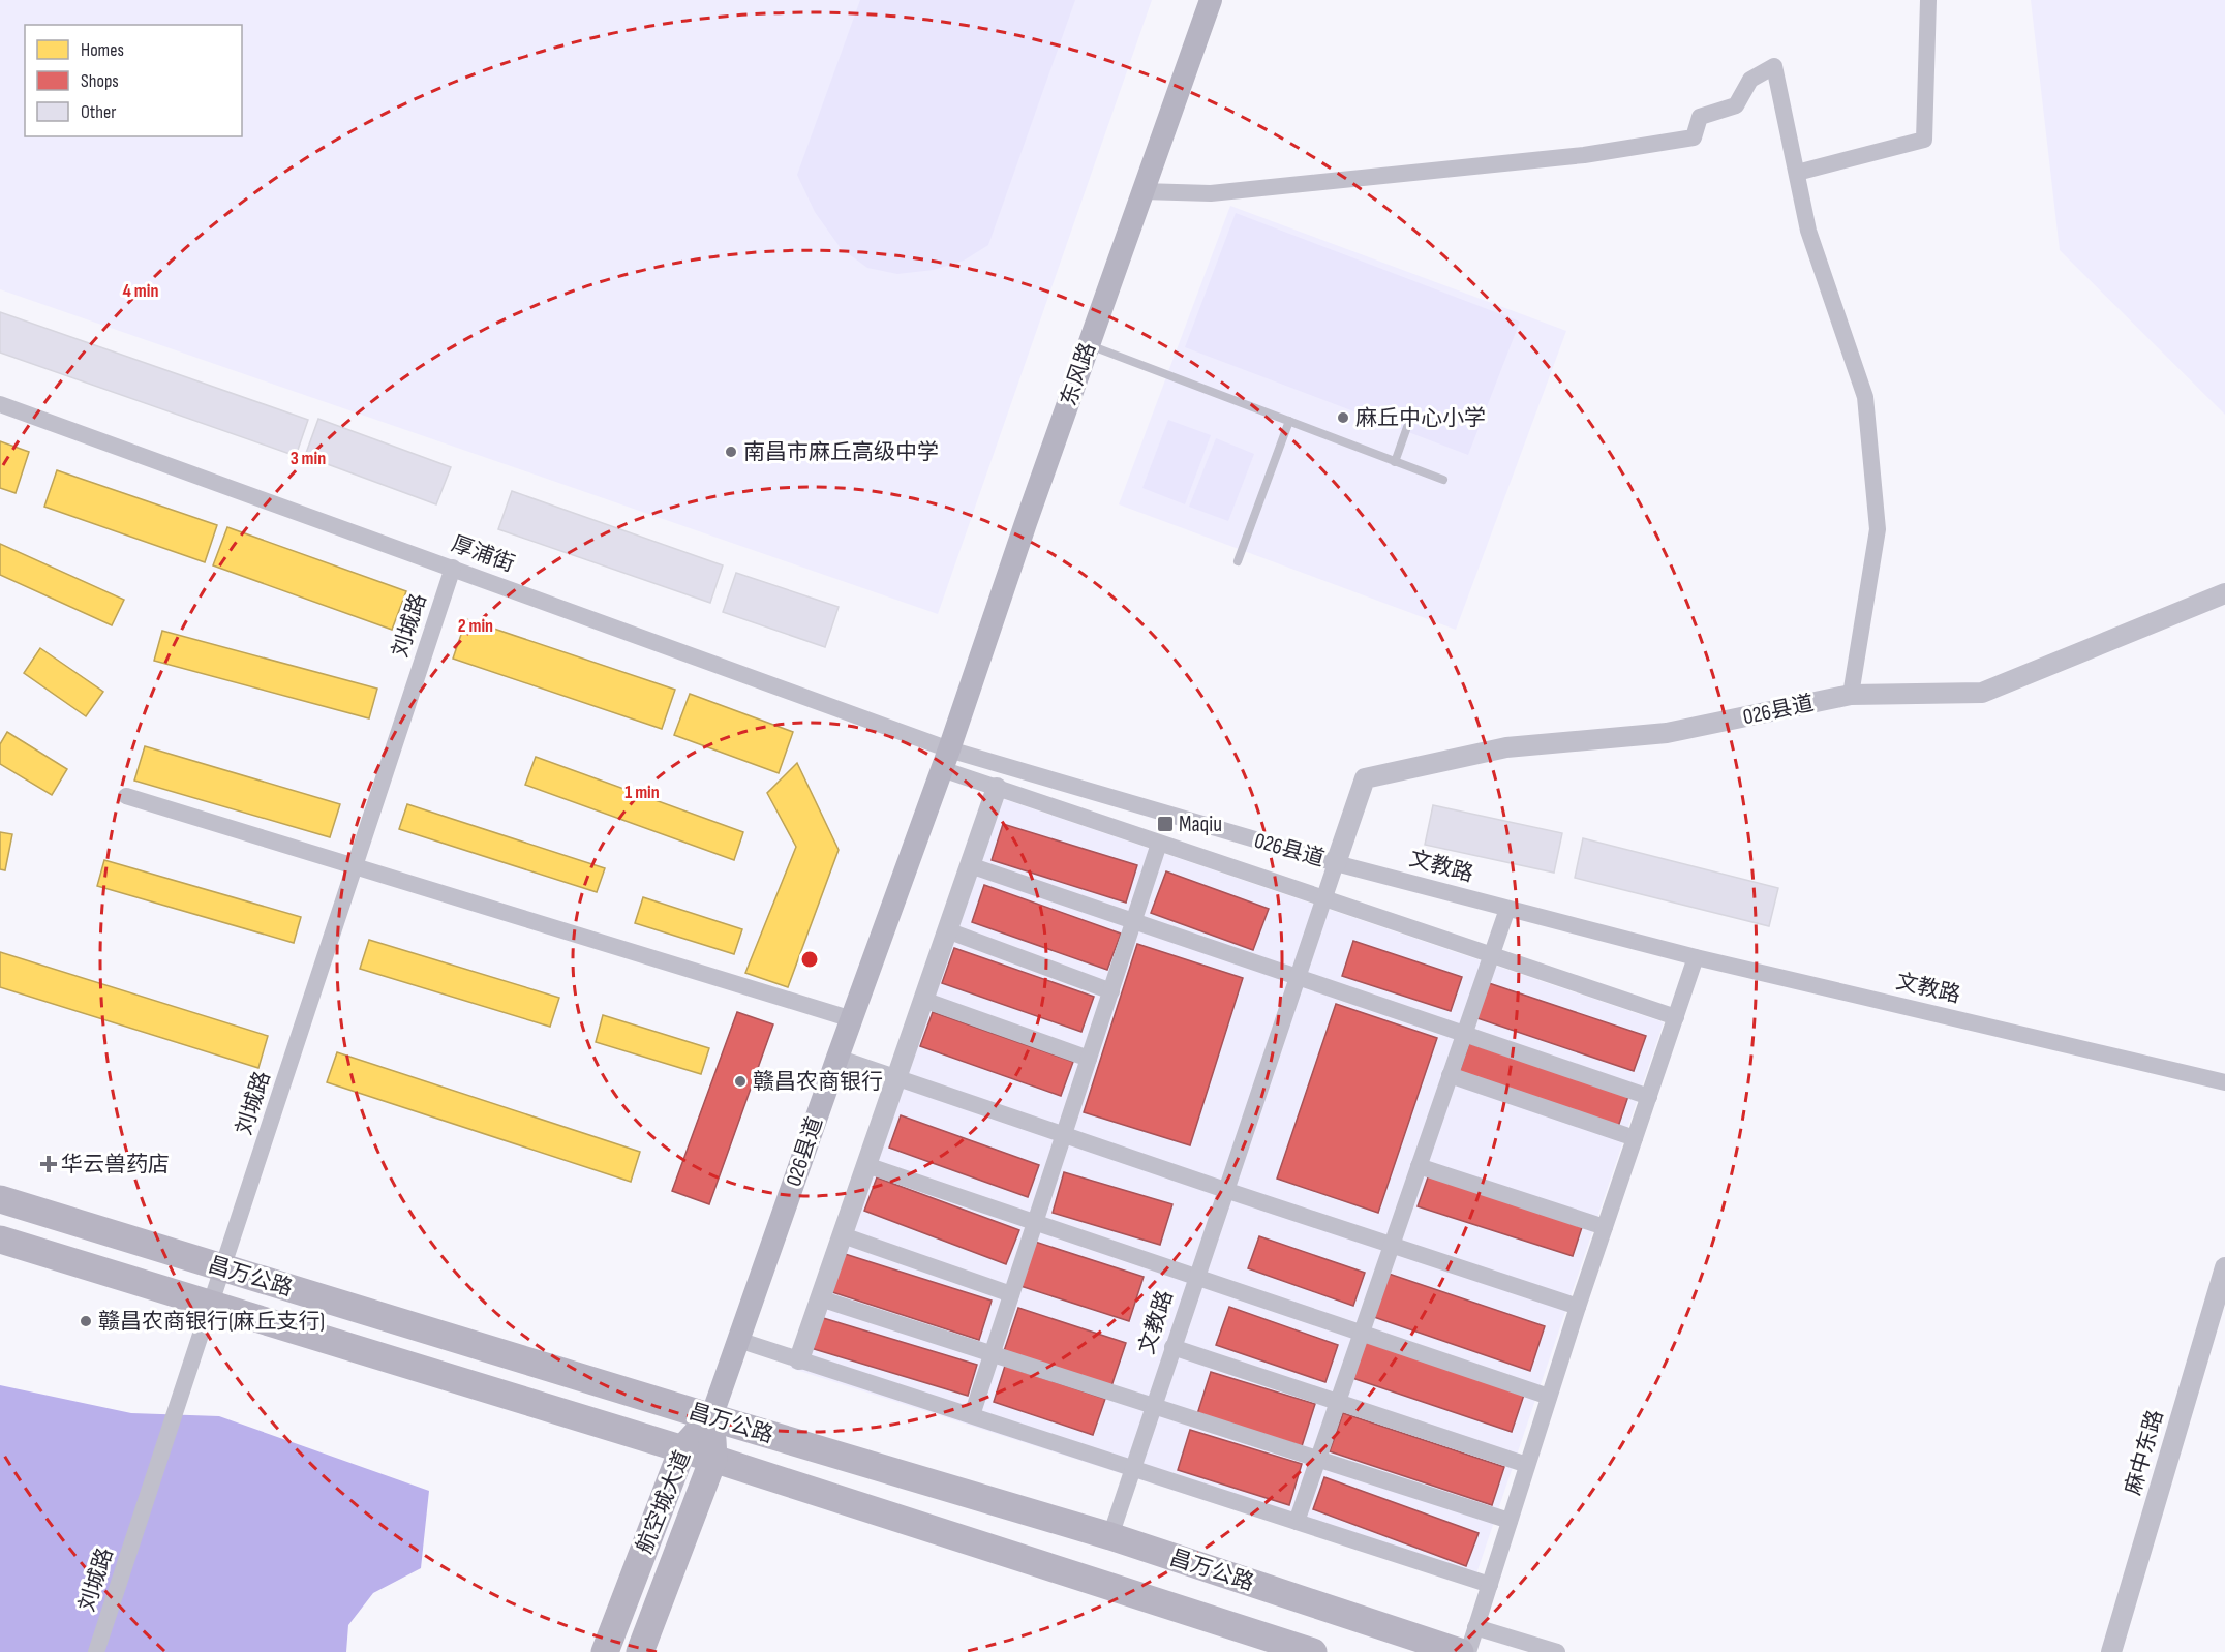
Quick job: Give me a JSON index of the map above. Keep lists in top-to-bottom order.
{
  "streets": {
    "highway": ["昌万公路", "航空城大道"],
    "main road": ["东风路", "026县道"],
    "street": [
      "厚浦街",
      "刘城路",
      "文教路",
      "麻中东路"
    ]
  },
  "crossings": [
    ["东风路", "厚浦街"],
    ["东风路", "026县道"],
    ["厚浦街", "刘城路"],
    ["厚浦街", "026县道"],
    ["刘城路", "昌万公路"],
    ["026县道", "文教路"],
    ["026县道", "昌万公路"],
    ["026县道", "航空城大道"],
    ["文教路", "昌万公路"],
    ["昌万公路", "航空城大道"]
  ],
  "places": {
    "other": [
      "麻丘中心小学",
      "南昌市麻丘高级中学",
      "赣昌农商银行",
      "赣昌农商银行(麻丘支行)"
    ],
    "transit": ["Maqiu"],
    "health": ["华云兽药店"]
  },
  "legend": ["Homes", "Shops", "Other"],
  "rings": [
    "4 min",
    "3 min",
    "2 min",
    "1 min"
  ]
}
